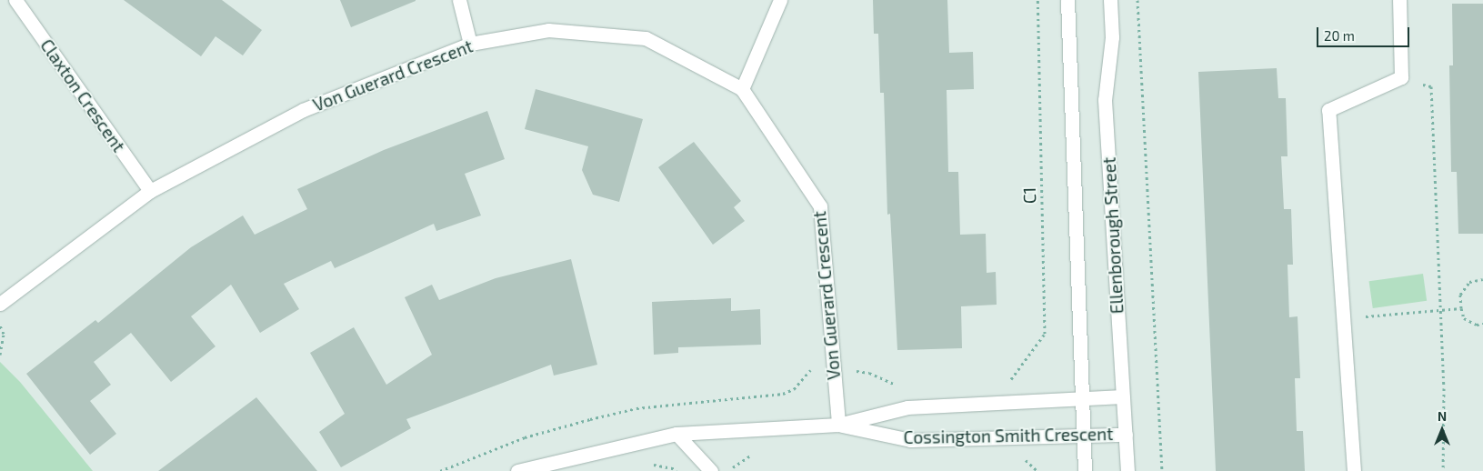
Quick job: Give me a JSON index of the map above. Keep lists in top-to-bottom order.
{
  "streets": {
    "street": [
      "Von Guerard Crescent",
      "Claxton Crescent",
      "Ellenborough Street",
      "Cossington Smith Crescent"
    ],
    "path": ["C1"]
  },
  "crossings": [
    ["Von Guerard Crescent", "Claxton Crescent"],
    ["Von Guerard Crescent", "Cossington Smith Crescent"],
    ["Ellenborough Street", "Cossington Smith Crescent"]
  ],
  "scale_bar": "20 m",
  "north": "top"
}
